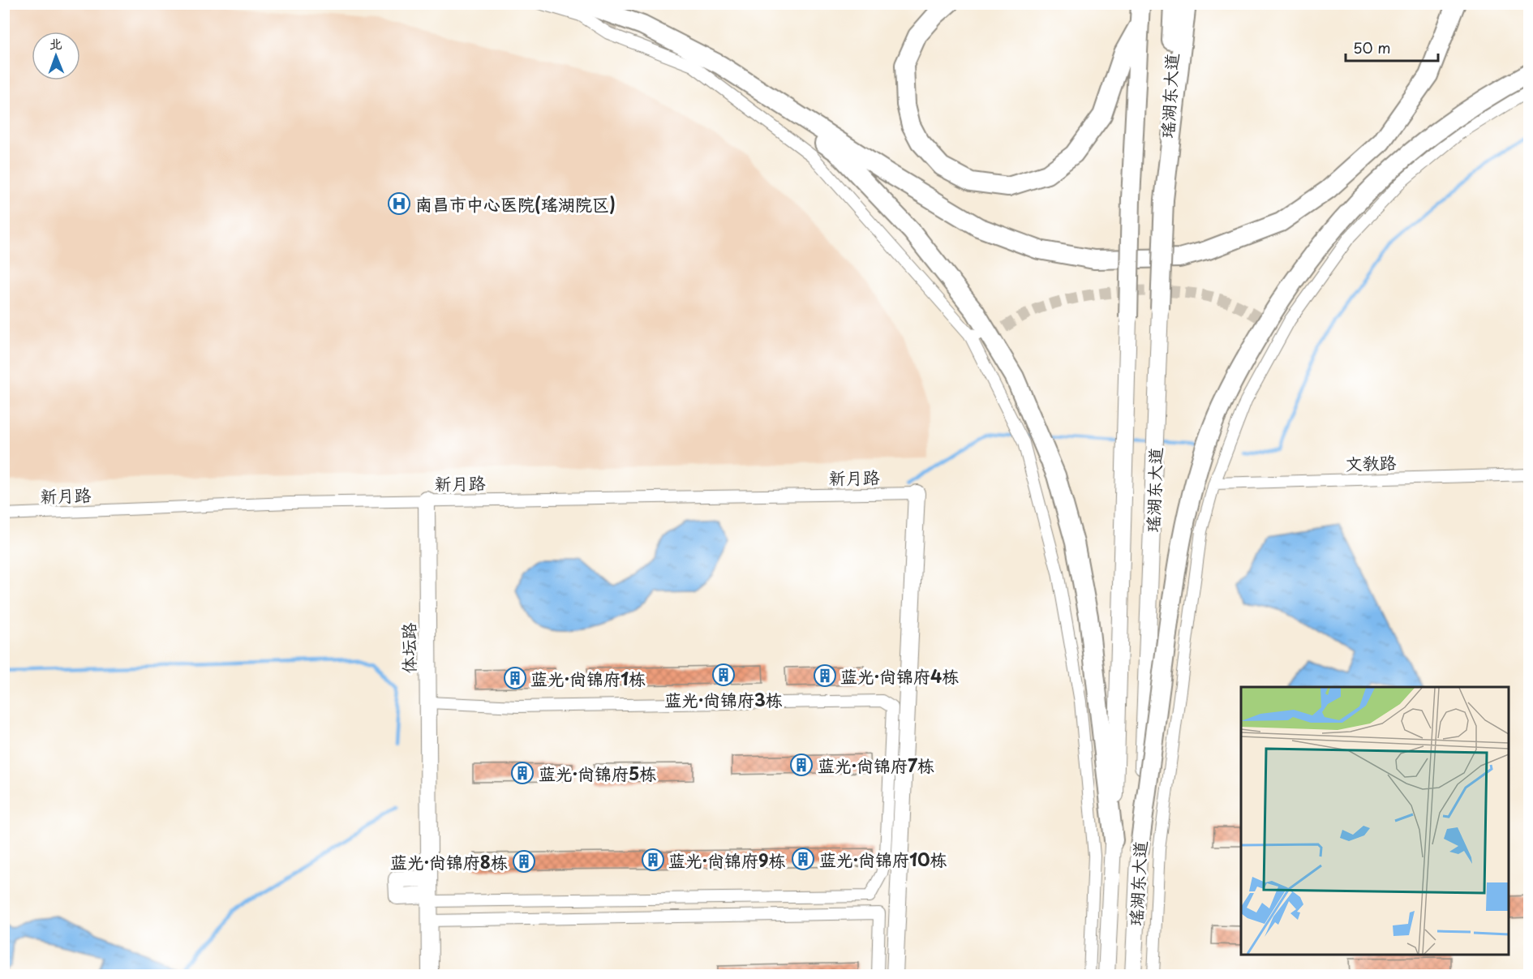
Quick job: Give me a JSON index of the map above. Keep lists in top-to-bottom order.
{
  "streets": {
    "main road": ["瑶湖东大道", "体坛路"],
    "street": ["文教路", "新月路"]
  },
  "crossings": [
    ["新月路", "体坛路"]
  ],
  "places": {
    "hospital": ["南昌市中心医院(瑶湖院区)"],
    "building": [
      "蓝光·尚锦府3栋",
      "蓝光·尚锦府4栋",
      "蓝光·尚锦府1栋",
      "蓝光·尚锦府7栋",
      "蓝光·尚锦府5栋",
      "蓝光·尚锦府10栋",
      "蓝光·尚锦府9栋",
      "蓝光·尚锦府8栋"
    ]
  },
  "scale_bar": "50 m",
  "north": "top"
}
